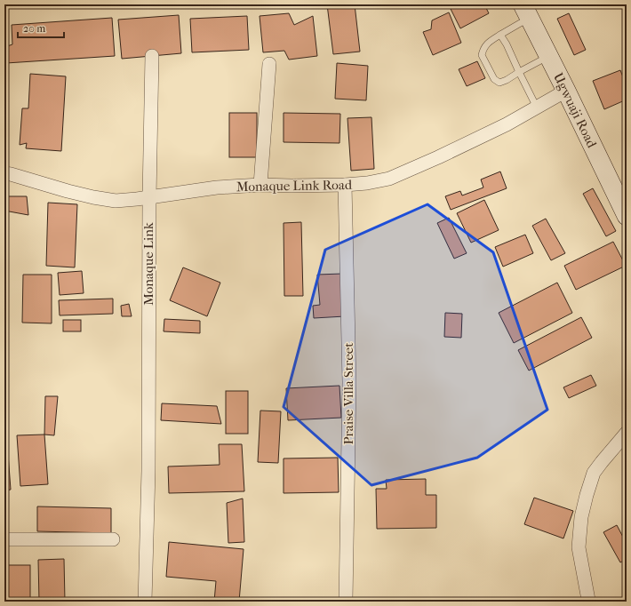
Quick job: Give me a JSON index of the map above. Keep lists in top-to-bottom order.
{
  "streets": {
    "main road": ["Ugwuaji Road"],
    "street": ["Monaque Link Road", "Monaque Link", "Praise Villa Street"]
  },
  "crossings": [
    ["Ugwuaji Road", "Monaque Link Road"],
    ["Monaque Link Road", "Monaque Link"],
    ["Monaque Link Road", "Praise Villa Street"]
  ],
  "scale_bar": "20 m"
}
